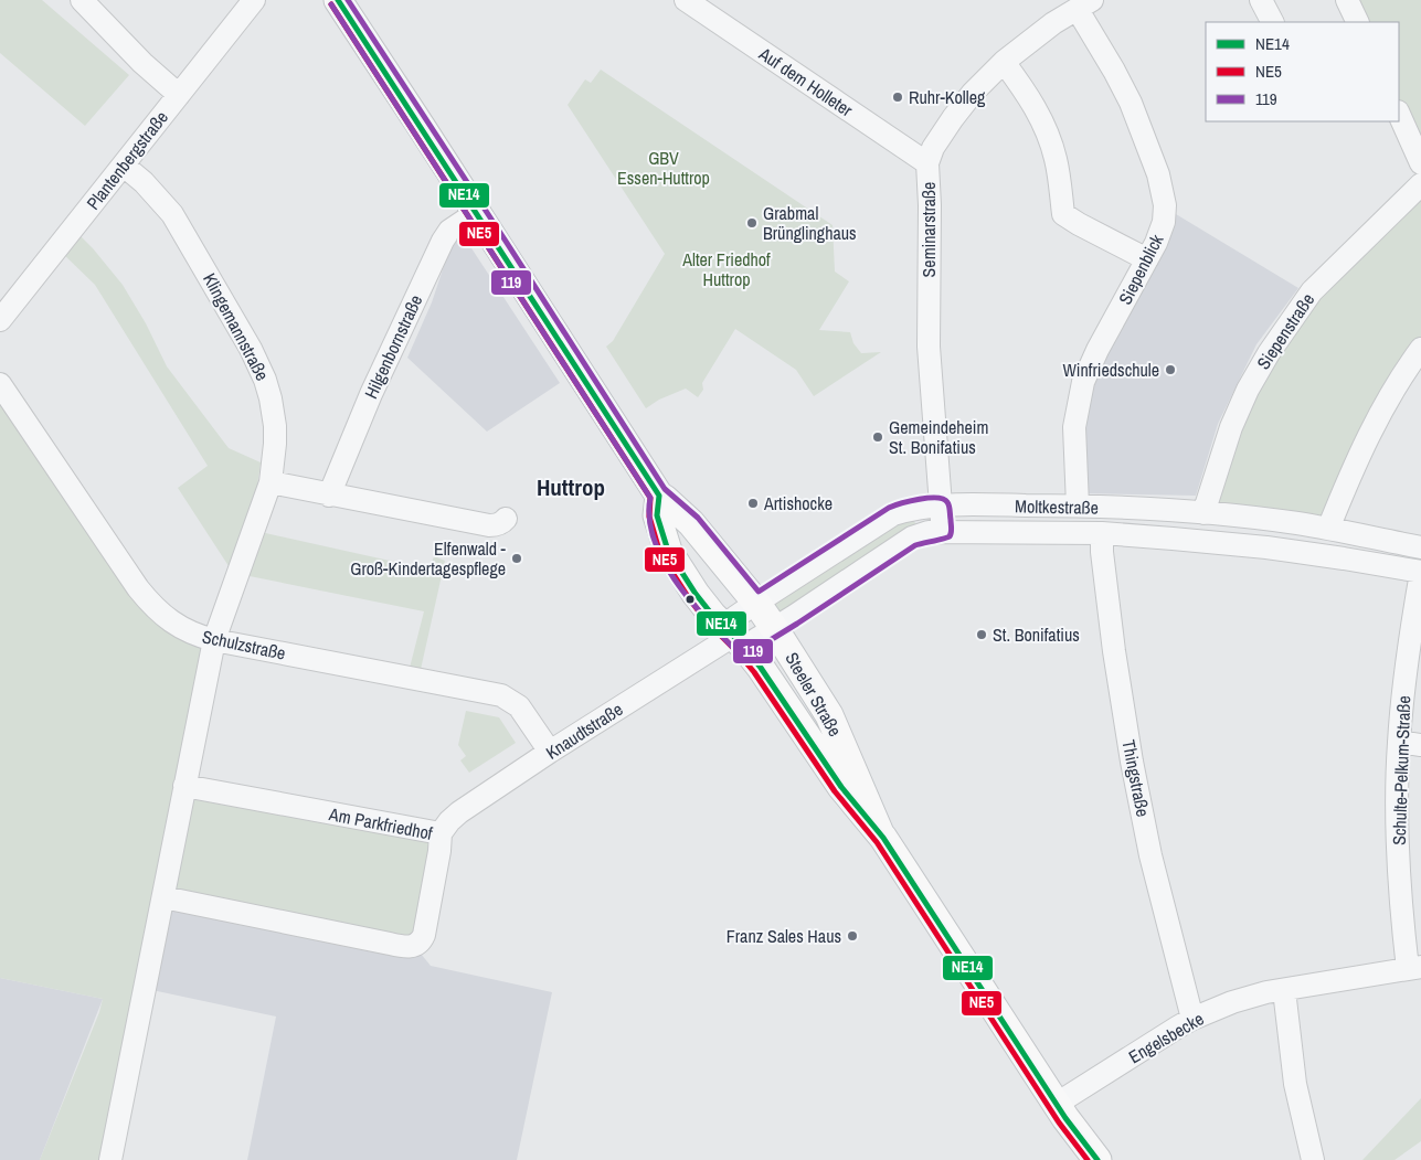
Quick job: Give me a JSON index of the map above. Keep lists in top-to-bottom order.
{
  "streets": {
    "main road": ["Steeler Straße"],
    "street": [
      "Auf dem Holleter",
      "Plantenbergstraße",
      "Seminarstraße",
      "Siepenblick",
      "Klingemannstraße",
      "Siepenstraße",
      "Hilgenbornstraße",
      "Moltkestraße",
      "Schulzstraße",
      "Knaudtstraße",
      "Schulte-Pelkum-Straße",
      "Thingstraße",
      "Am Parkfriedhof",
      "Engelsbecke"
    ]
  },
  "crossings": [
    ["Auf dem Holleter", "Seminarstraße"],
    ["Plantenbergstraße", "Klingemannstraße"],
    ["Seminarstraße", "Siepenblick"],
    ["Seminarstraße", "Moltkestraße"],
    ["Siepenblick", "Moltkestraße"],
    ["Klingemannstraße", "Schulzstraße"],
    ["Siepenstraße", "Moltkestraße"],
    ["Hilgenbornstraße", "Steeler Straße"],
    ["Moltkestraße", "Steeler Straße"],
    ["Moltkestraße", "Knaudtstraße"],
    ["Moltkestraße", "Schulte-Pelkum-Straße"],
    ["Moltkestraße", "Thingstraße"],
    ["Schulzstraße", "Knaudtstraße"],
    ["Steeler Straße", "Knaudtstraße"],
    ["Steeler Straße", "Engelsbecke"],
    ["Knaudtstraße", "Am Parkfriedhof"],
    ["Schulte-Pelkum-Straße", "Engelsbecke"],
    ["Thingstraße", "Engelsbecke"]
  ],
  "districts": ["Huttrop"],
  "parks": ["GBV Essen-Huttrop", "Alter Friedhof Huttrop"],
  "places": [
    "Ruhr-Kolleg",
    "Grabmal Brünglinghaus",
    "Winfriedschule",
    "Gemeindeheim St. Bonifatius",
    "Artishocke",
    "Elfenwald - Groß-Kindertagespflege",
    "St. Bonifatius",
    "Franz Sales Haus"
  ],
  "lines": ["transit line NE14", "transit line 119", "transit line NE5"],
  "legend": ["NE14", "NE5", "119"]
}
